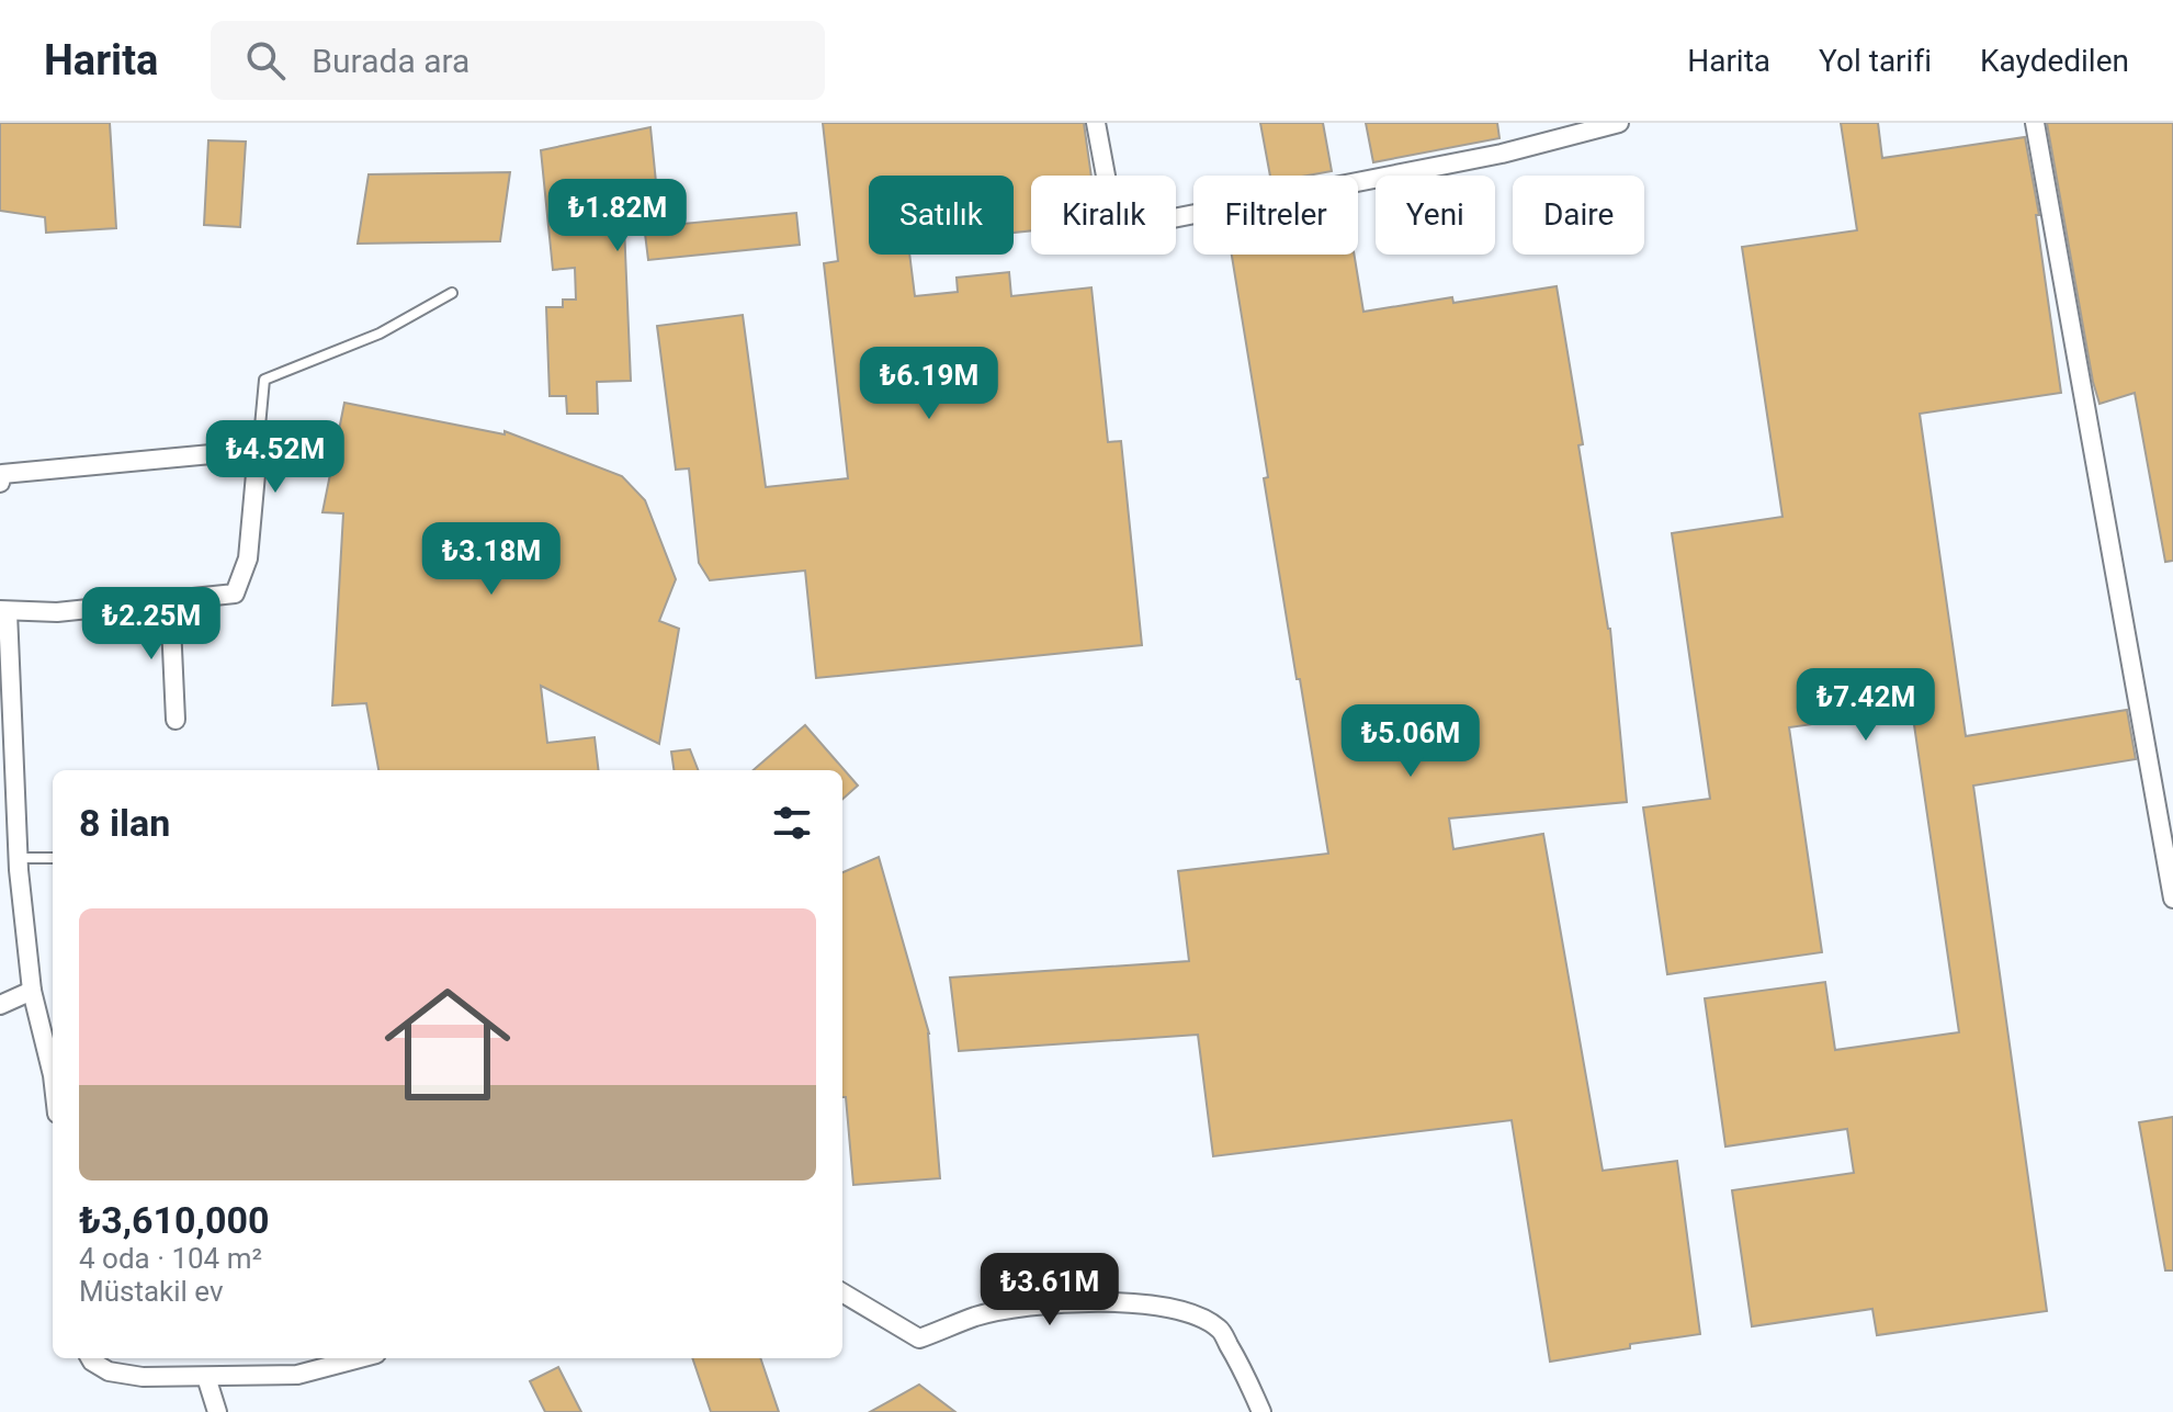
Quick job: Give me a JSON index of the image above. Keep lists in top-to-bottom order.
{
  "page": {
    "header": "Harita",
    "search": "Burada ara",
    "nav": ["Harita", "Yol tarifi", "Kaydedilen"],
    "chip": [
      "Satılık",
      "Kiralık",
      "Filtreler",
      "Yeni",
      "Daire"
    ],
    "price": [
      "₺1.82M",
      "₺6.19M",
      "₺4.52M",
      "₺3.18M",
      "₺2.25M",
      "₺7.42M",
      "₺5.06M",
      "₺3.61M"
    ],
    "heading": "8 ilan",
    "list": [
      {
        "name": "₺3,610,000",
        "note": "4 oda · 104 m² · Müstakil ev"
      }
    ]
  }
}
